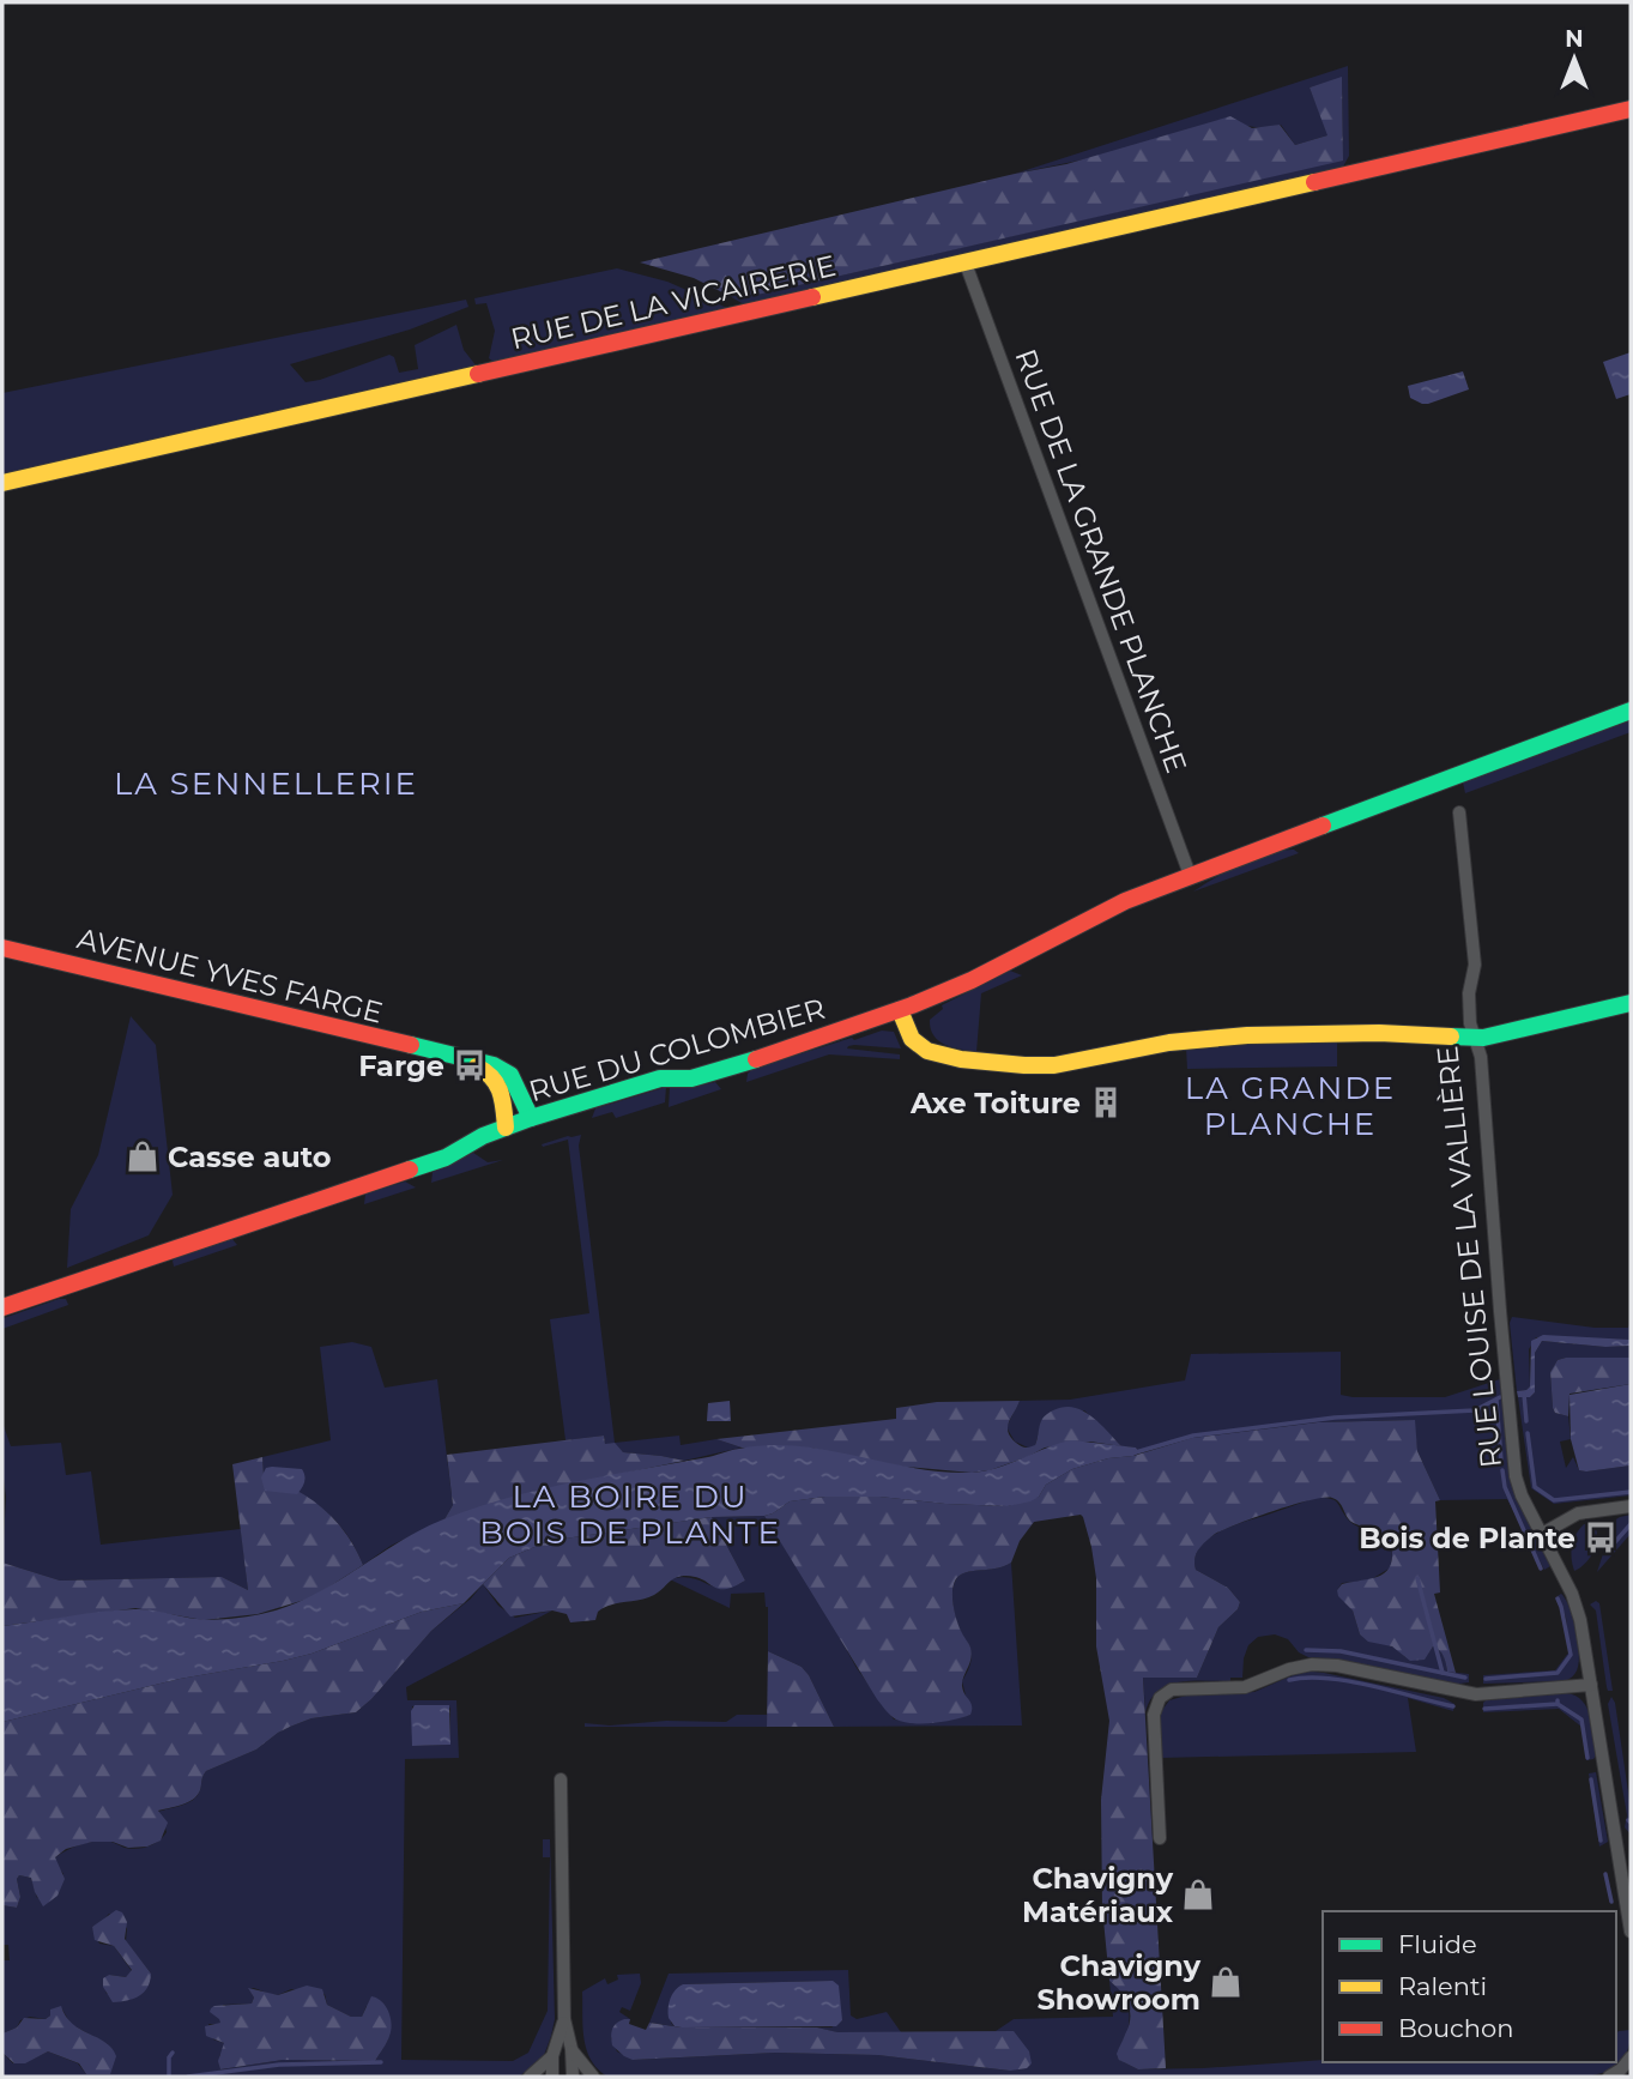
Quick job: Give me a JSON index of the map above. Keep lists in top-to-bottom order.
{
  "streets": {
    "street": [
      "RUE DE LA VICAIRERIE",
      "RUE DE LA GRANDE PLANCHE",
      "AVENUE YVES FARGE",
      "RUE DU COLOMBIER",
      "RUE LOUISE DE LA VALLIÈRE"
    ]
  },
  "crossings": [
    ["RUE DE LA VICAIRERIE", "RUE DE LA GRANDE PLANCHE"],
    ["RUE DE LA GRANDE PLANCHE", "RUE DU COLOMBIER"],
    ["AVENUE YVES FARGE", "RUE DU COLOMBIER"]
  ],
  "districts": ["LA SENNELLERIE", "LA GRANDE PLANCHE", "LA BOIRE DU BOIS DE PLANTE"],
  "places": {
    "bus stop": ["Farge", "Bois de Plante"],
    "building": ["Axe Toiture"],
    "shop": ["Casse auto", "Chavigny Matériaux", "Chavigny Showroom"]
  },
  "legend": ["Fluide", "Ralenti", "Bouchon"],
  "north": "top"
}
